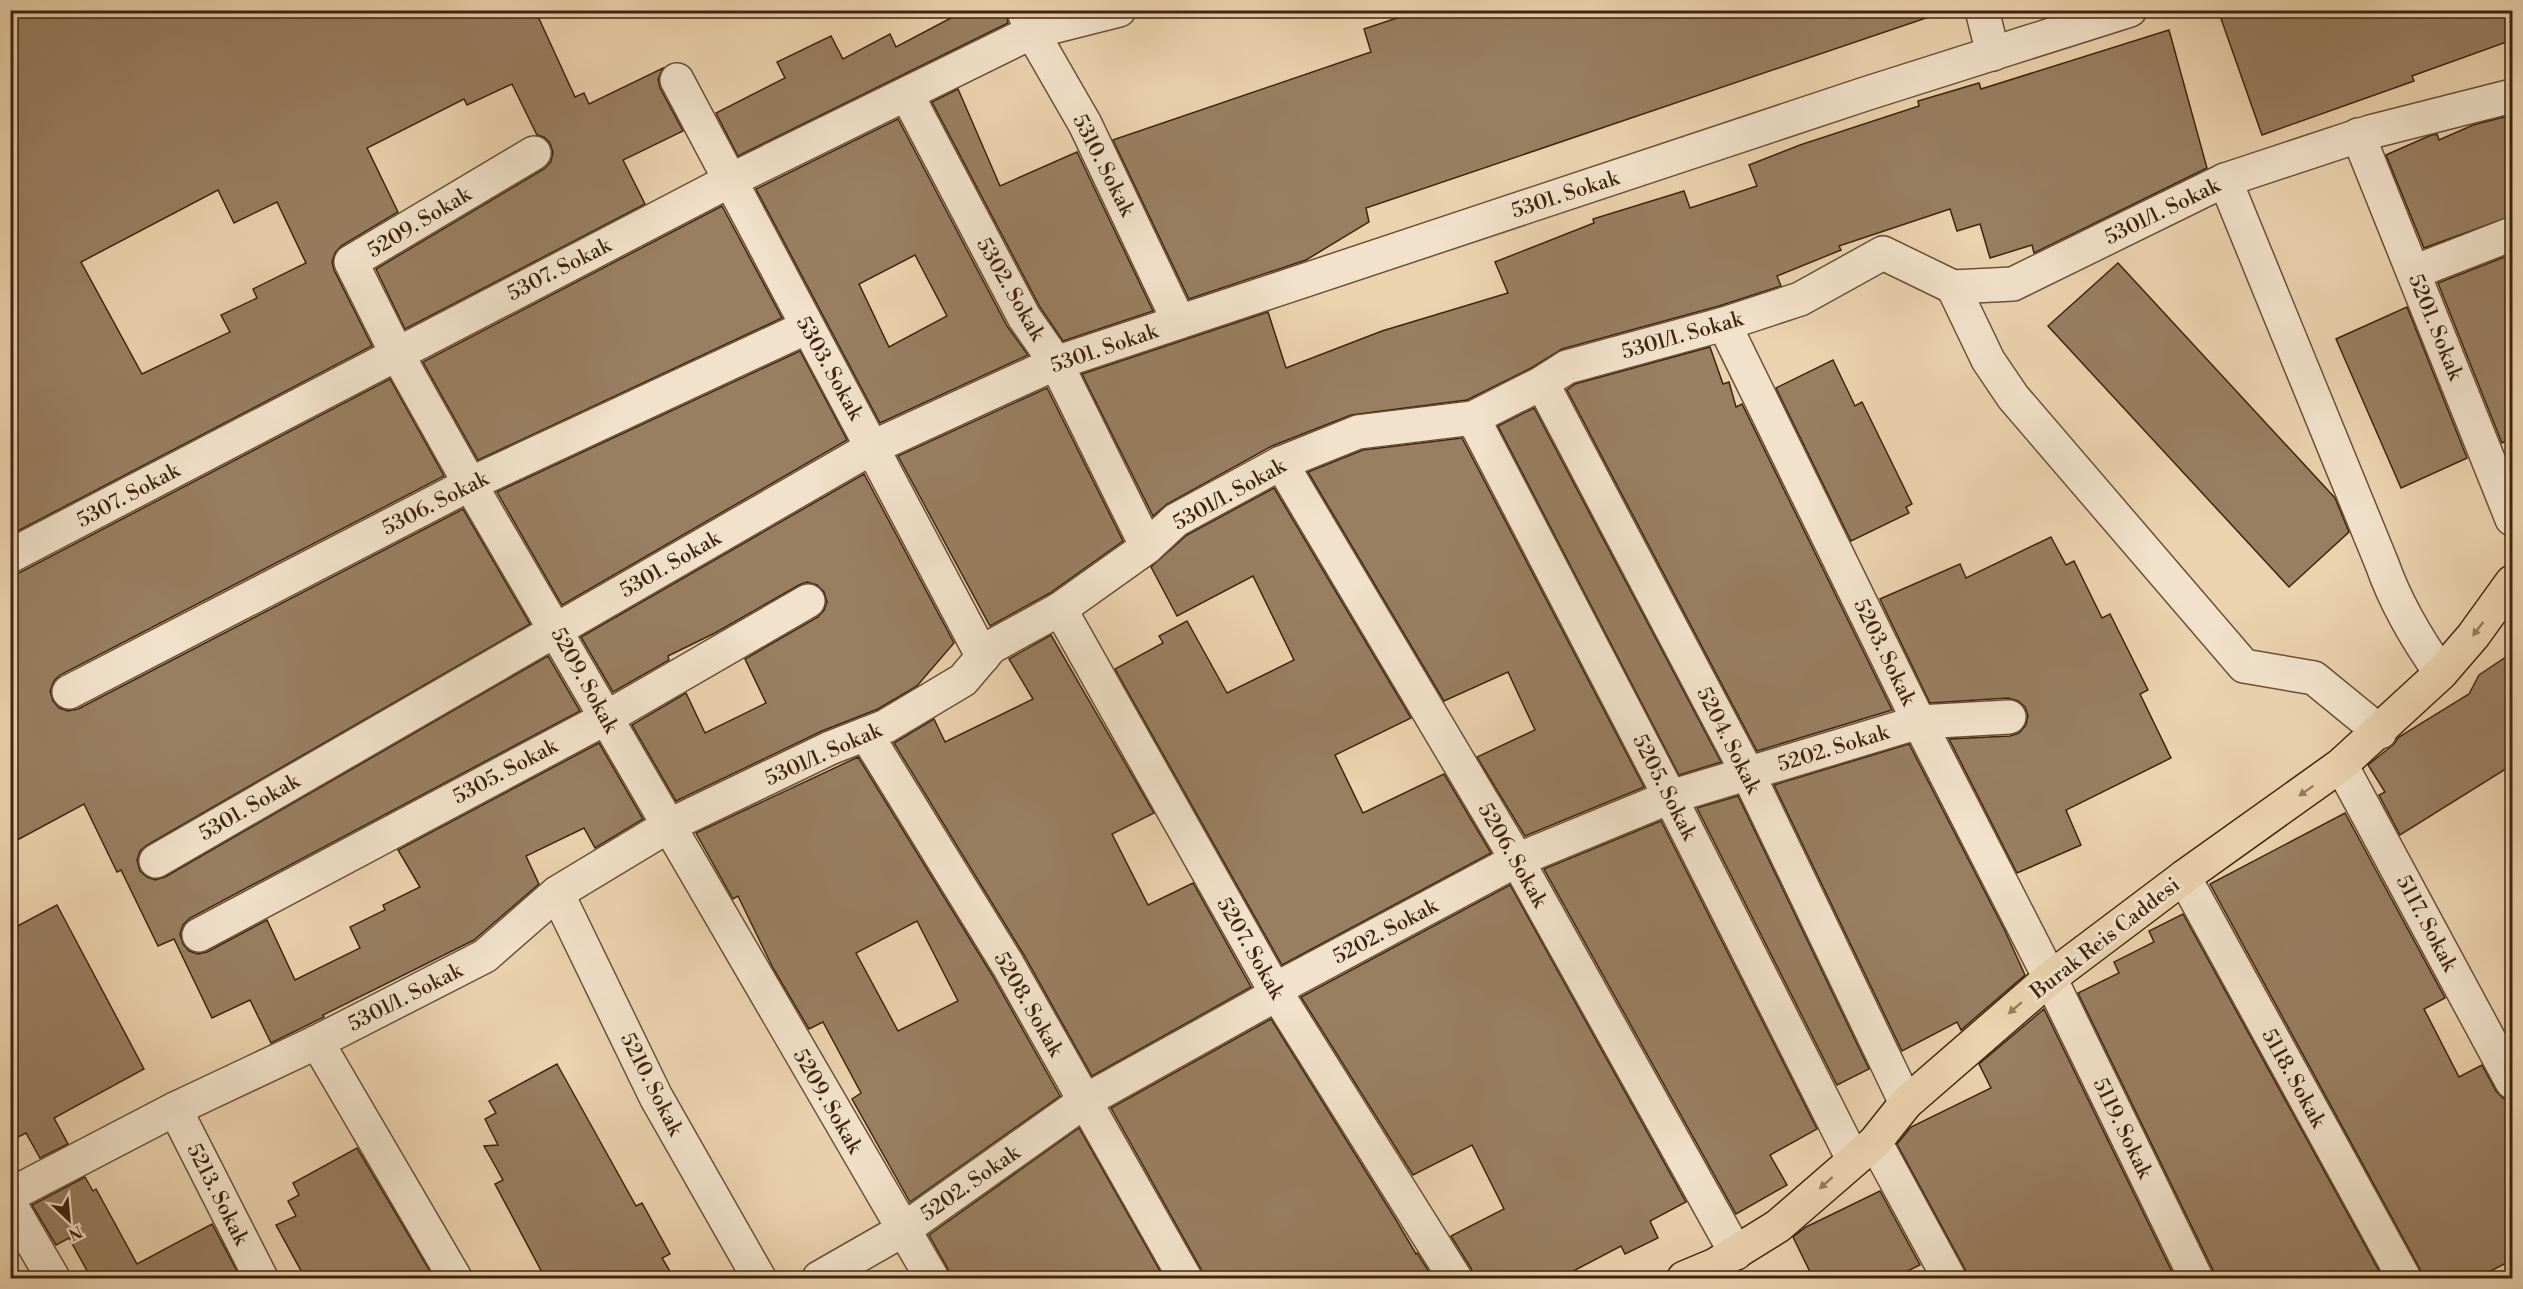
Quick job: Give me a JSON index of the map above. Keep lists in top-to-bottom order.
{
  "streets": {
    "main road": ["Burak Reis Caddesi"],
    "street": [
      "5310. Sokak",
      "5301. Sokak",
      "5301/1. Sokak",
      "5209. Sokak",
      "5307. Sokak",
      "5302. Sokak",
      "5201. Sokak",
      "5303. Sokak",
      "5306. Sokak",
      "5203. Sokak",
      "5204. Sokak",
      "5202. Sokak",
      "5305. Sokak",
      "5205. Sokak",
      "5206. Sokak",
      "5117. Sokak",
      "5207. Sokak",
      "5208. Sokak",
      "5118. Sokak",
      "5210. Sokak",
      "5119. Sokak",
      "5213. Sokak"
    ]
  },
  "crossings": [
    ["5310. Sokak", "5301. Sokak"],
    ["5310. Sokak", "5307. Sokak"],
    ["5301. Sokak", "5209. Sokak"],
    ["5301. Sokak", "5302. Sokak"],
    ["5301. Sokak", "5303. Sokak"],
    ["5301/1. Sokak", "5209. Sokak"],
    ["5301/1. Sokak", "5302. Sokak"],
    ["5301/1. Sokak", "5201. Sokak"],
    ["5301/1. Sokak", "5303. Sokak"],
    ["5301/1. Sokak", "5203. Sokak"],
    ["5301/1. Sokak", "5204. Sokak"],
    ["5301/1. Sokak", "5205. Sokak"],
    ["5301/1. Sokak", "5206. Sokak"],
    ["5301/1. Sokak", "5207. Sokak"],
    ["5301/1. Sokak", "5208. Sokak"],
    ["5301/1. Sokak", "5210. Sokak"],
    ["5301/1. Sokak", "5213. Sokak"],
    ["5209. Sokak", "5307. Sokak"],
    ["5209. Sokak", "5306. Sokak"],
    ["5209. Sokak", "5202. Sokak"],
    ["5209. Sokak", "5305. Sokak"],
    ["5307. Sokak", "5302. Sokak"],
    ["5307. Sokak", "5303. Sokak"],
    ["5303. Sokak", "5306. Sokak"],
    ["5203. Sokak", "5202. Sokak"],
    ["5203. Sokak", "Burak Reis Caddesi"],
    ["5203. Sokak", "5119. Sokak"],
    ["5204. Sokak", "5202. Sokak"],
    ["5204. Sokak", "Burak Reis Caddesi"],
    ["5202. Sokak", "5205. Sokak"],
    ["5202. Sokak", "5206. Sokak"],
    ["5202. Sokak", "5207. Sokak"],
    ["5202. Sokak", "5208. Sokak"],
    ["5205. Sokak", "Burak Reis Caddesi"],
    ["5206. Sokak", "Burak Reis Caddesi"],
    ["5117. Sokak", "Burak Reis Caddesi"],
    ["Burak Reis Caddesi", "5118. Sokak"],
    ["Burak Reis Caddesi", "5119. Sokak"]
  ],
  "one_way": ["Burak Reis Caddesi"],
  "north": "bottom right"
}
